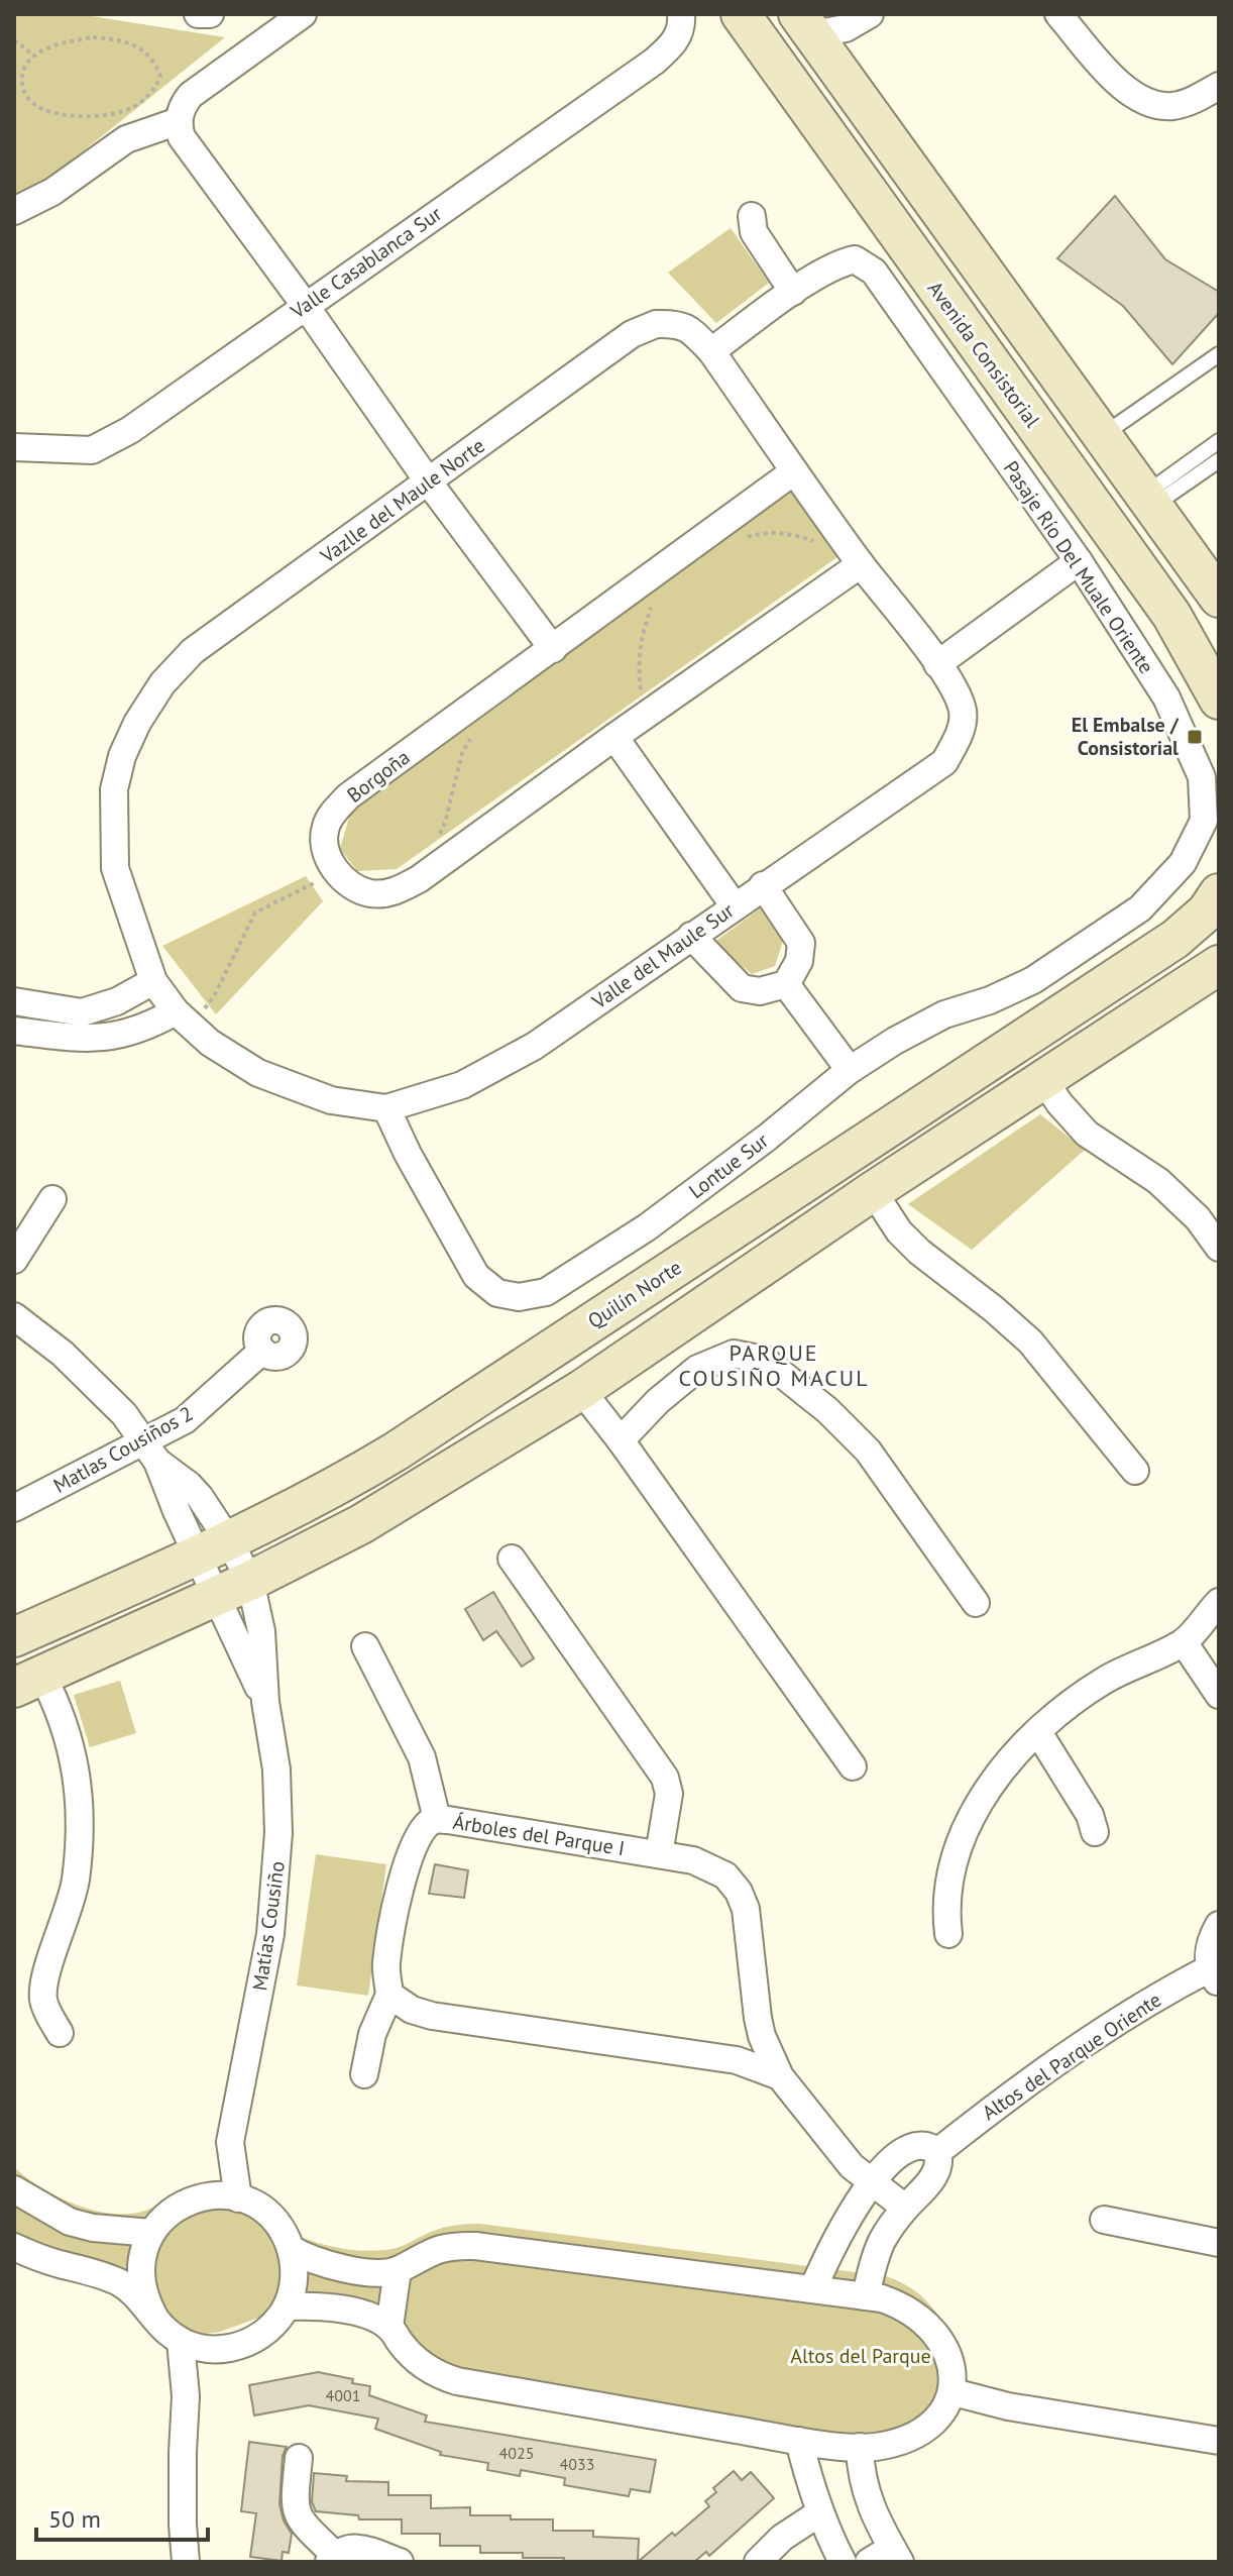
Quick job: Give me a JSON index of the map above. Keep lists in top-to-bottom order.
{
  "streets": {
    "street": [
      "Valle Casablanca Sur",
      "Avenida Consistorial",
      "Vazlle del Maule Norte",
      "Pasaje Río Del Muale Oriente",
      "Borgoña",
      "Valle del Maule Sur",
      "Lontue Sur",
      "Quilín Norte",
      "MatIas Cousiños 2",
      "Árboles del Parque I",
      "Matías Cousiño",
      "Altos del Parque Oriente"
    ]
  },
  "crossings": [
    ["Vazlle del Maule Norte", "Borgoña"],
    ["Vazlle del Maule Norte", "Valle del Maule Sur"],
    ["Pasaje Río Del Muale Oriente", "Lontue Sur"],
    ["Valle del Maule Sur", "Lontue Sur"],
    ["Quilín Norte", "Matías Cousiño"],
    ["MatIas Cousiños 2", "Matías Cousiño"]
  ],
  "districts": ["PARQUE COUSIÑO MACUL"],
  "parks": ["Altos del Parque"],
  "places": {
    "transit": ["El Embalse / Consistorial"]
  },
  "house_numbers": ["4001", "4025", "4033"],
  "scale_bar": "50 m"
}
